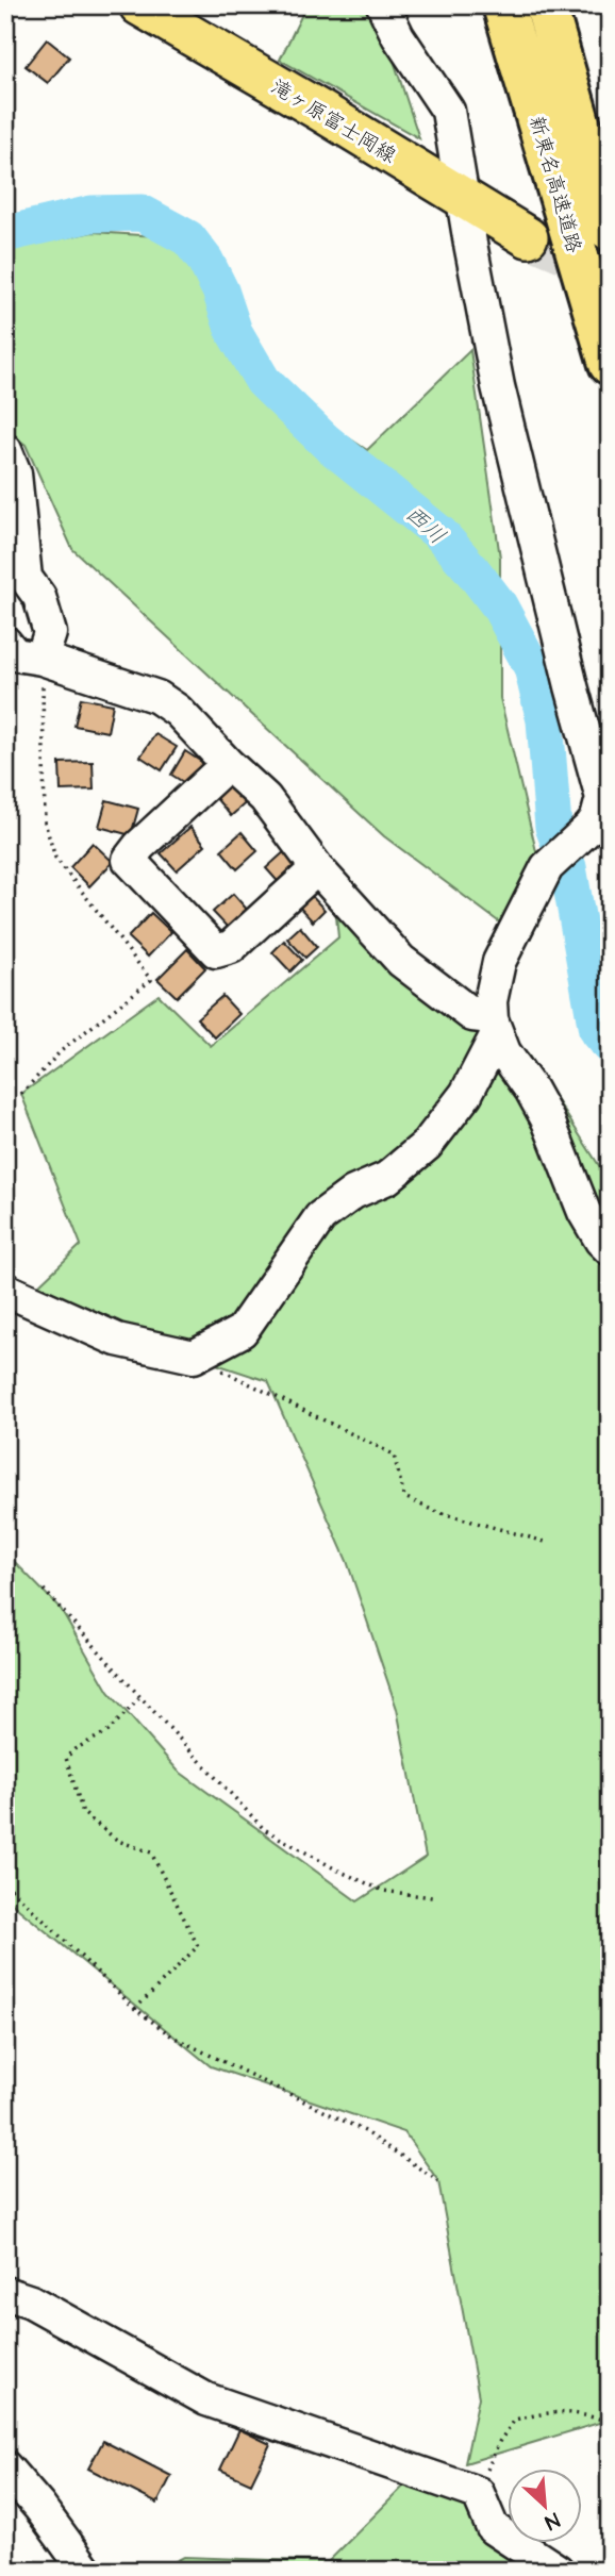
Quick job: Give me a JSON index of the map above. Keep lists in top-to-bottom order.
{
  "streets": {
    "highway": ["新東名高速道路"],
    "main road": ["滝ヶ原富士岡線"]
  },
  "water": ["西川"],
  "north": "bottom right"
}
